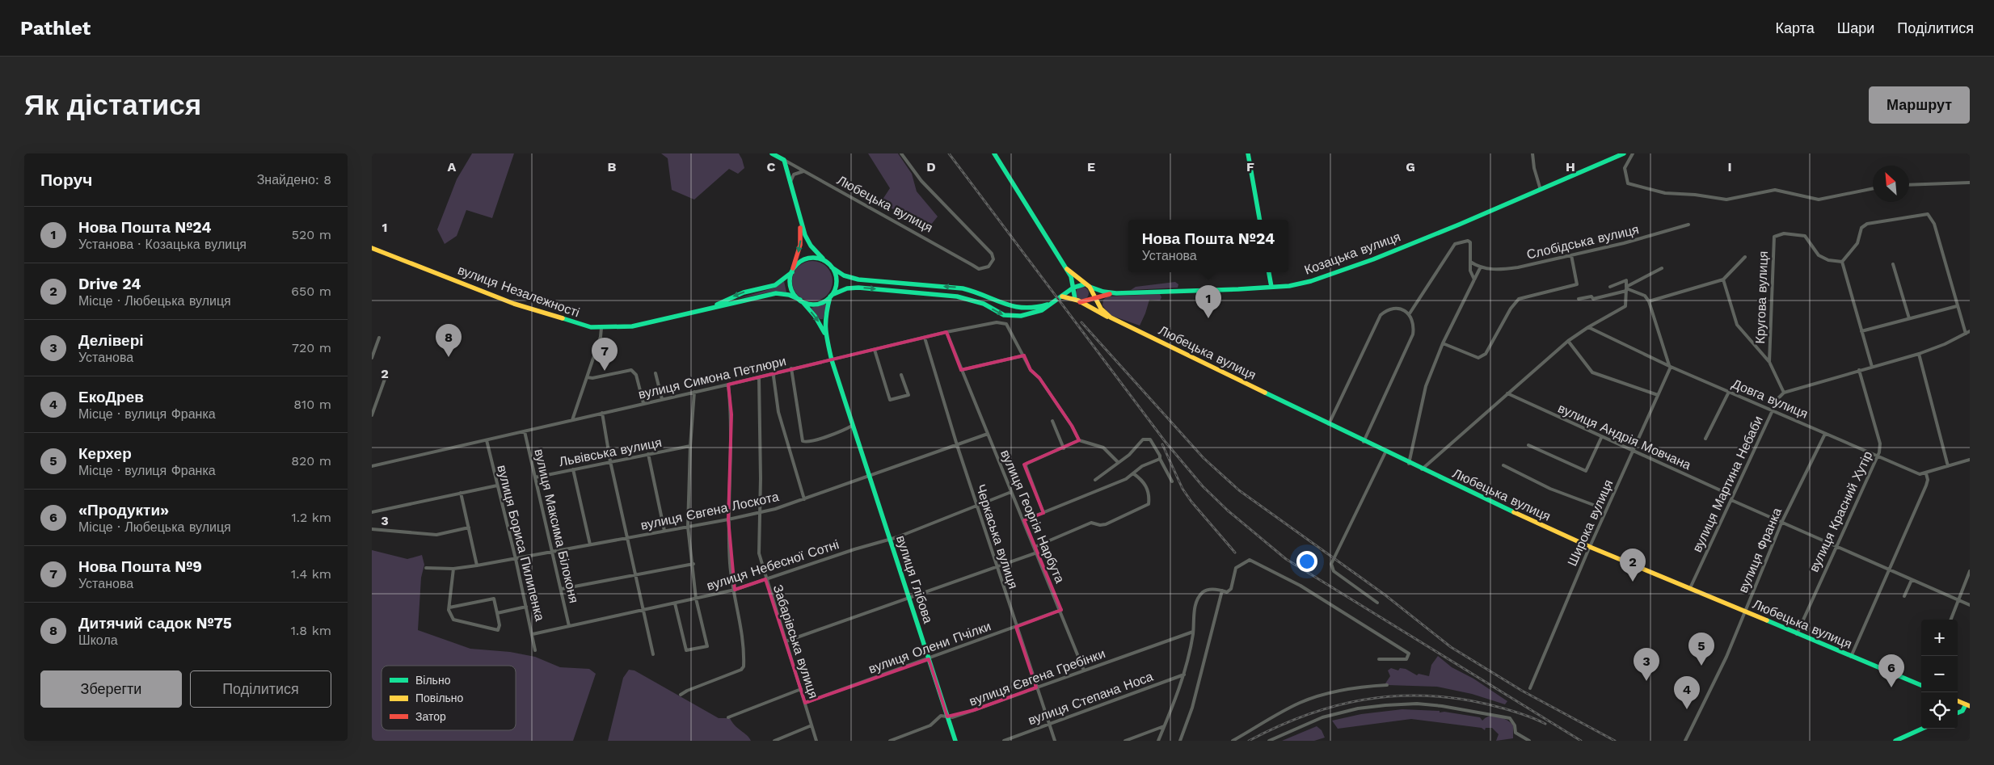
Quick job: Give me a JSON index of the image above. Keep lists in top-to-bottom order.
{
  "streets": {
    "main road": [
      "Любецька вулиця",
      "Козацька вулиця",
      "вулиця Незалежності",
      "вулиця Глібова"
    ],
    "street": [
      "Слобідська вулиця",
      "Кругова вулиця",
      "вулиця Симона Петлюри",
      "Довга вулиця",
      "вулиця Андрія Мовчана",
      "Львівська вулиця",
      "вулиця Мартина Небаби",
      "вулиця Євгена Лоскота",
      "вулиця Красний Хутір",
      "вулиця Георгія Нарбута",
      "Широка вулиця",
      "вулиця Максима Білоконя",
      "Черкаська вулиця",
      "вулиця Бориса Пилипенка",
      "вулиця Франка",
      "вулиця Небесної Сотні",
      "Забарівська вулиця",
      "вулиця Олени Пчілки",
      "вулиця Євгена Гребінки",
      "вулиця Степана Носа"
    ]
  },
  "crossings": [
    ["Любецька вулиця", "Козацька вулиця"],
    ["Любецька вулиця", "вулиця Мартина Небаби"],
    ["Любецька вулиця", "вулиця Красний Хутір"],
    ["Любецька вулиця", "Широка вулиця"],
    ["Любецька вулиця", "вулиця Франка"],
    ["вулиця Незалежності", "вулиця Глібова"],
    ["Кругова вулиця", "вулиця Мартина Небаби"],
    ["вулиця Симона Петлюри", "вулиця Георгія Нарбута"],
    ["вулиця Симона Петлюри", "вулиця Максима Білоконя"],
    ["вулиця Симона Петлюри", "Черкаська вулиця"],
    ["вулиця Симона Петлюри", "вулиця Бориса Пилипенка"],
    ["вулиця Симона Петлюри", "вулиця Глібова"],
    ["вулиця Симона Петлюри", "Забарівська вулиця"],
    ["Довга вулиця", "вулиця Мартина Небаби"],
    ["Довга вулиця", "вулиця Красний Хутір"],
    ["Довга вулиця", "Широка вулиця"],
    ["Довга вулиця", "вулиця Франка"],
    ["вулиця Андрія Мовчана", "вулиця Мартина Небаби"],
    ["вулиця Андрія Мовчана", "вулиця Красний Хутір"],
    ["вулиця Андрія Мовчана", "Широка вулиця"],
    ["вулиця Андрія Мовчана", "вулиця Франка"],
    ["Львівська вулиця", "вулиця Максима Білоконя"],
    ["вулиця Євгена Лоскота", "вулиця Георгія Нарбута"],
    ["вулиця Євгена Лоскота", "вулиця Максима Білоконя"],
    ["вулиця Євгена Лоскота", "Черкаська вулиця"],
    ["вулиця Євгена Лоскота", "вулиця Бориса Пилипенка"],
    ["вулиця Євгена Лоскота", "вулиця Глібова"],
    ["вулиця Євгена Лоскота", "Забарівська вулиця"],
    ["вулиця Георгія Нарбута", "вулиця Небесної Сотні"],
    ["вулиця Георгія Нарбута", "вулиця Олени Пчілки"],
    ["вулиця Георгія Нарбута", "вулиця Євгена Гребінки"],
    ["вулиця Максима Білоконя", "вулиця Небесної Сотні"],
    ["Черкаська вулиця", "вулиця Небесної Сотні"],
    ["Черкаська вулиця", "вулиця Олени Пчілки"],
    ["Черкаська вулиця", "вулиця Євгена Гребінки"],
    ["Черкаська вулиця", "вулиця Степана Носа"],
    ["вулиця Бориса Пилипенка", "вулиця Небесної Сотні"],
    ["вулиця Небесної Сотні", "вулиця Глібова"],
    ["вулиця Небесної Сотні", "Забарівська вулиця"],
    ["вулиця Глібова", "вулиця Олени Пчілки"],
    ["вулиця Глібова", "вулиця Євгена Гребінки"],
    ["Забарівська вулиця", "вулиця Олени Пчілки"]
  ],
  "legend": ["Вільно", "Повільно", "Затор"],
  "north": "top left",
  "page": {
    "header": "Pathlet",
    "nav": ["Карта", "Шари", "Поділитися"],
    "buttons": [
      "Маршрут",
      ["Зберегти", "Поділитися"]
    ],
    "title": "Як дістатися",
    "heading": ["Поруч", "Знайдено: 8"],
    "list": [
      {
        "mark": "1",
        "name": "Нова Пошта №24",
        "note": "Установа · Козацька вулиця",
        "value": "520 m"
      },
      {
        "mark": "2",
        "name": "Drive 24",
        "note": "Місце · Любецька вулиця",
        "value": "650 m"
      },
      {
        "mark": "3",
        "name": "Делівері",
        "note": "Установа",
        "value": "720 m"
      },
      {
        "mark": "4",
        "name": "ЕкоДрев",
        "note": "Місце · вулиця Франка",
        "value": "810 m"
      },
      {
        "mark": "5",
        "name": "Керхер",
        "note": "Місце · вулиця Франка",
        "value": "820 m"
      },
      {
        "mark": "6",
        "name": "«Продукти»",
        "note": "Місце · Любецька вулиця",
        "value": "1.2 km"
      },
      {
        "mark": "7",
        "name": "Нова Пошта №9",
        "note": "Установа",
        "value": "1.4 km"
      },
      {
        "mark": "8",
        "name": "Дитячий садок №75",
        "note": "Школа",
        "value": "1.8 km"
      }
    ],
    "popup": ["Нова Пошта №24", "Установа"],
    "pins": [
      "1",
      "8",
      "7",
      "2",
      "5",
      "3",
      "6",
      "4"
    ],
    "map_buttons": ["+", "−"]
  },
  "grid": {
    "columns": [
      "A",
      "B",
      "C",
      "D",
      "E",
      "F",
      "G",
      "H",
      "I"
    ],
    "rows": ["1", "2", "3"]
  }
}
